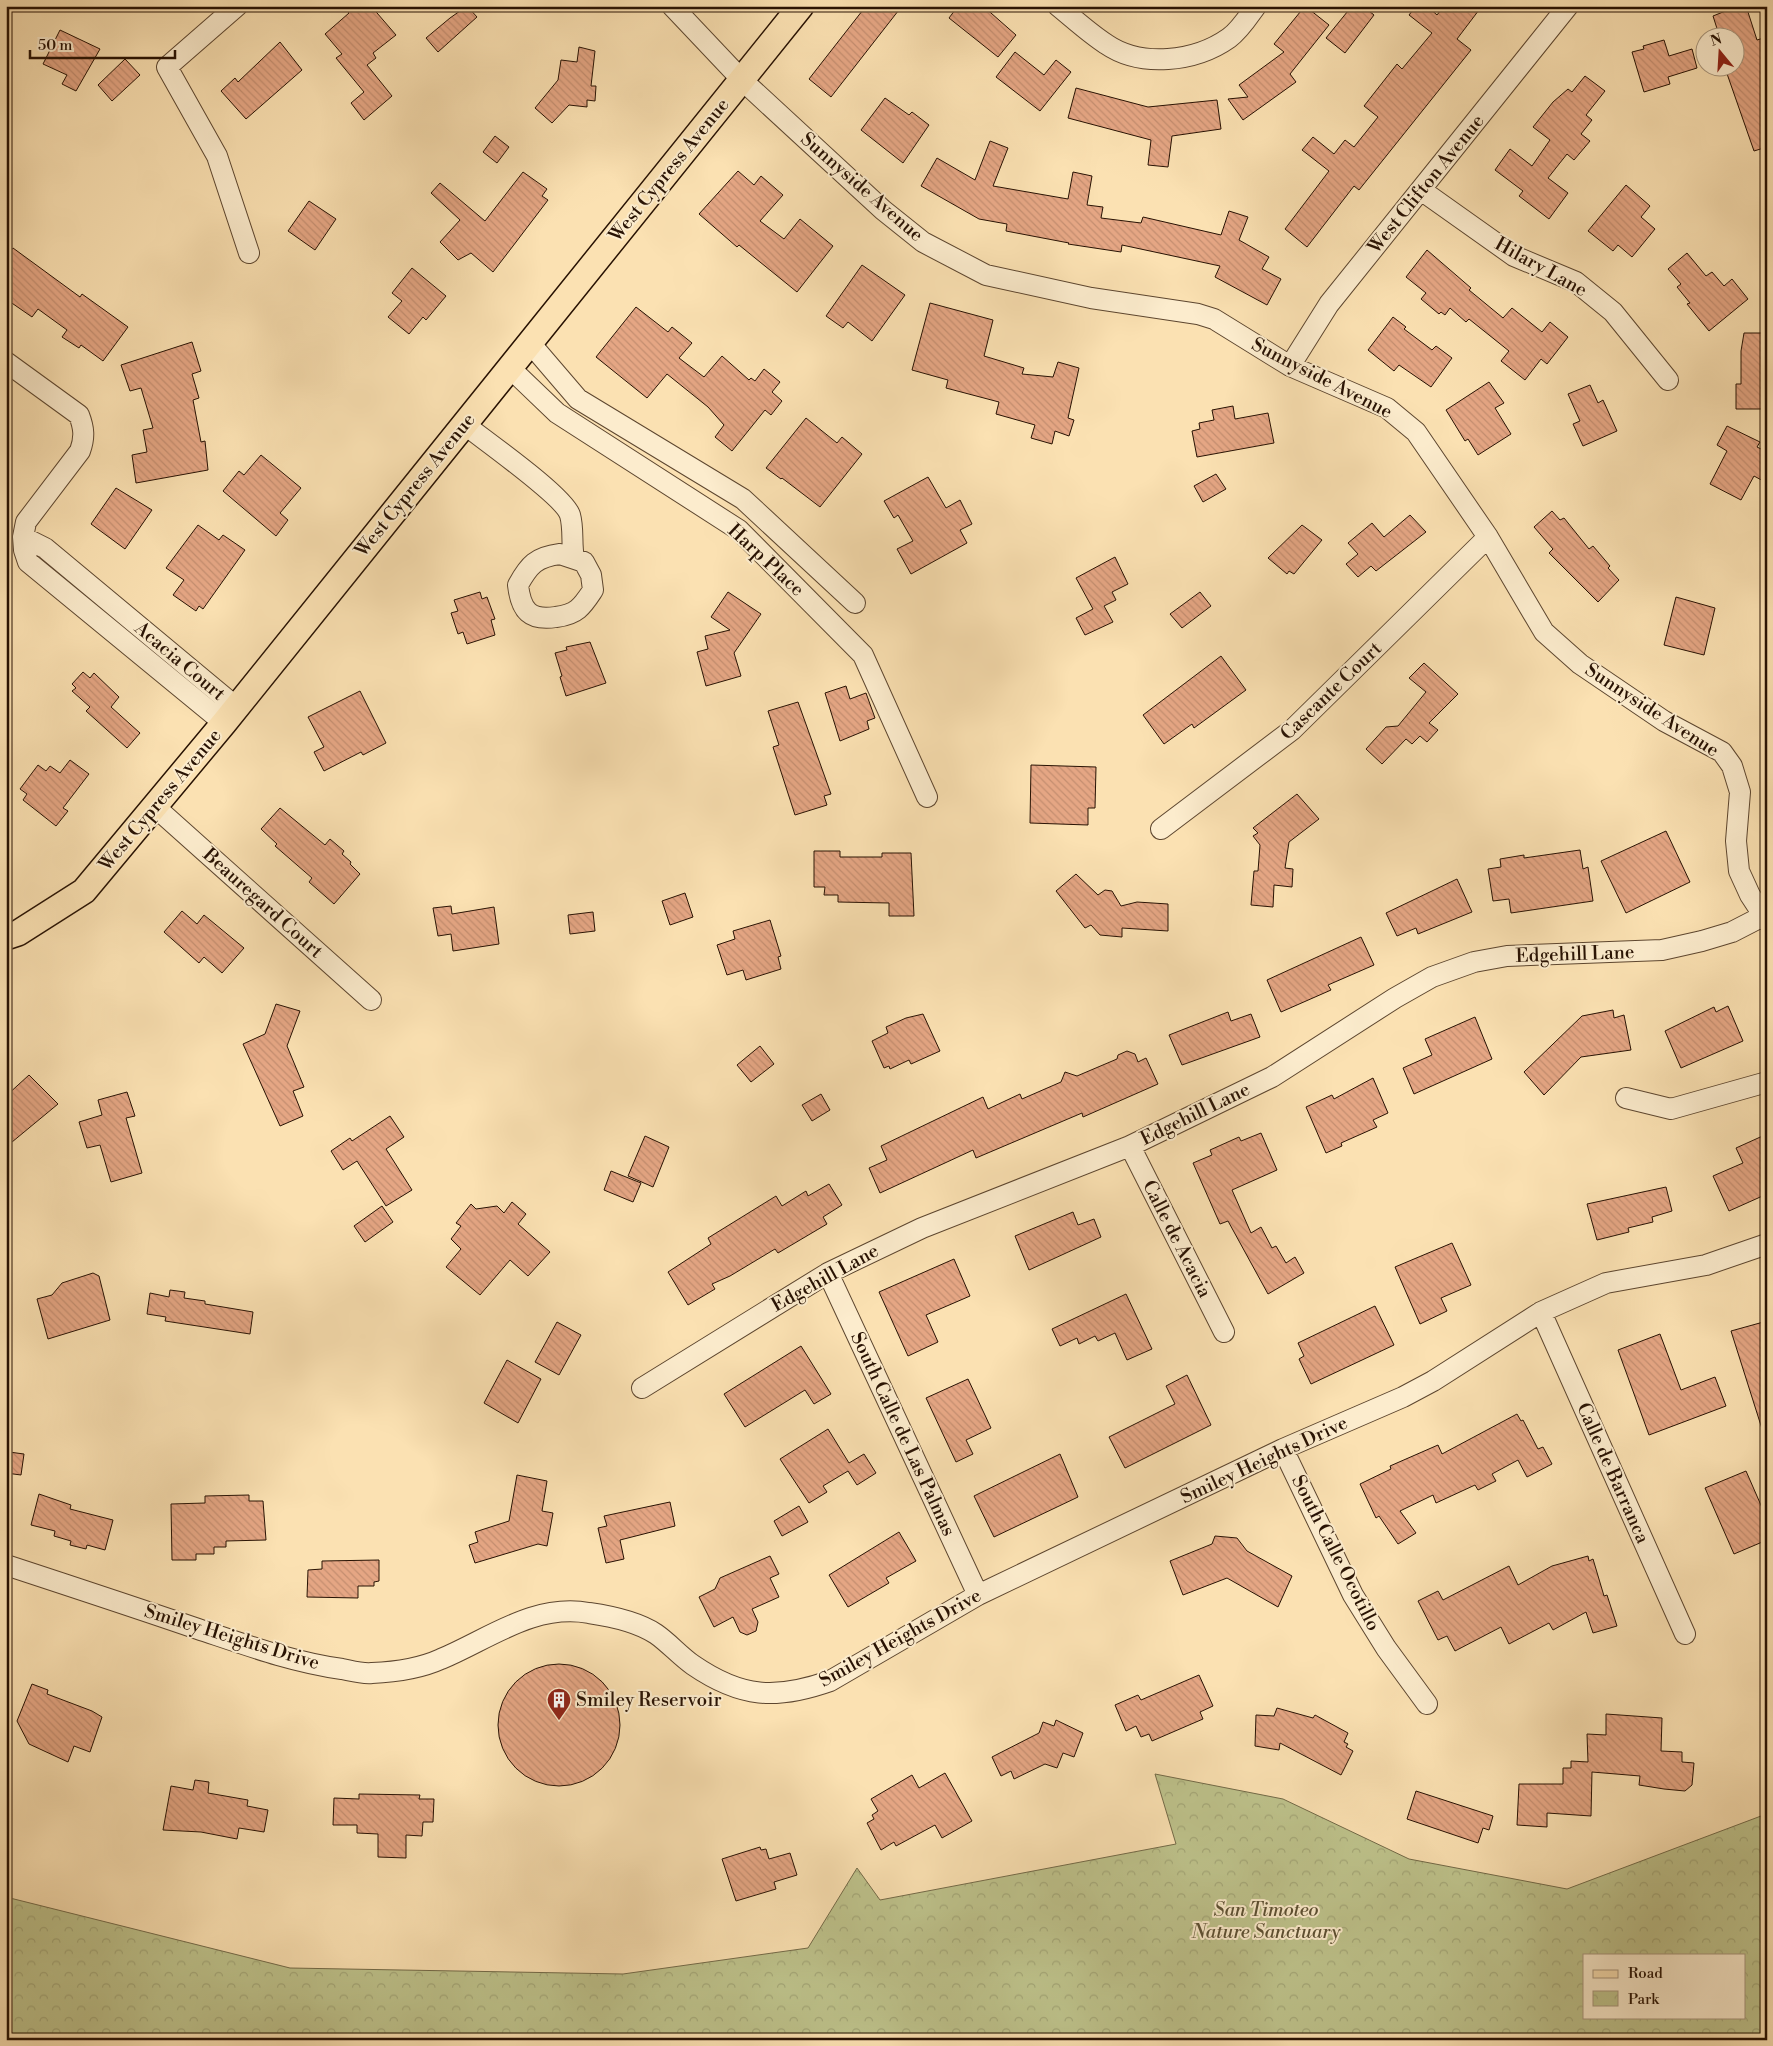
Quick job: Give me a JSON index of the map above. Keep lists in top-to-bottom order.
{
  "streets": {
    "main road": ["West Cypress Avenue"],
    "street": [
      "West Clifton Avenue",
      "Sunnyside Avenue",
      "Hilary Lane",
      "Harp Place",
      "Acacia Court",
      "Cascante Court",
      "Beauregard Court",
      "Edgehill Lane",
      "Calle de Acacia",
      "South Calle de Las Palmas",
      "Smiley Heights Drive",
      "Calle de Barranca",
      "South Calle Ocotillo"
    ]
  },
  "crossings": [
    ["West Cypress Avenue", "Sunnyside Avenue"],
    ["West Cypress Avenue", "Harp Place"],
    ["West Cypress Avenue", "Acacia Court"],
    ["West Cypress Avenue", "Beauregard Court"],
    ["West Clifton Avenue", "Sunnyside Avenue"],
    ["West Clifton Avenue", "Hilary Lane"],
    ["Sunnyside Avenue", "Cascante Court"],
    ["Sunnyside Avenue", "Edgehill Lane"],
    ["Edgehill Lane", "Calle de Acacia"],
    ["Edgehill Lane", "South Calle de Las Palmas"],
    ["South Calle de Las Palmas", "Smiley Heights Drive"],
    ["Smiley Heights Drive", "Calle de Barranca"],
    ["Smiley Heights Drive", "South Calle Ocotillo"]
  ],
  "parks": ["San Timoteo Nature Sanctuary"],
  "places": {
    "building": ["Smiley Reservoir"]
  },
  "legend": ["Road", "Park"],
  "scale_bar": "50 m",
  "north": "top"
}
